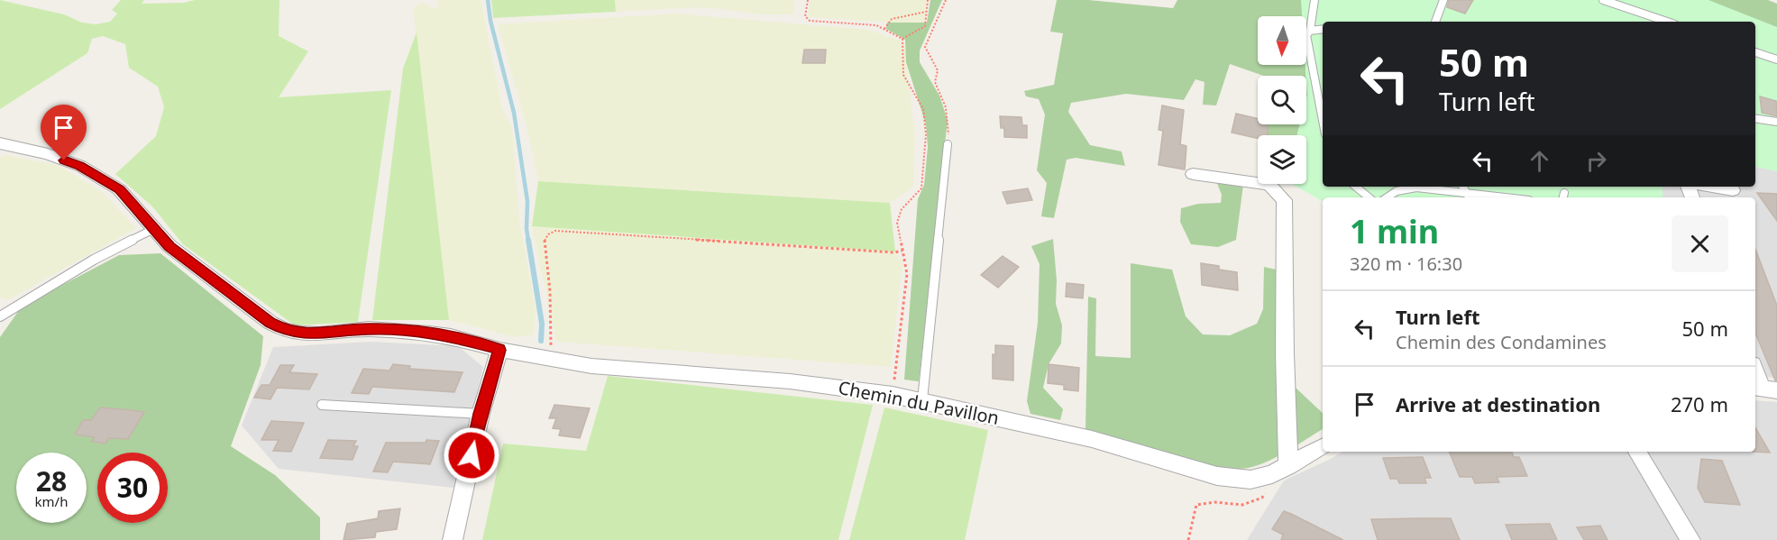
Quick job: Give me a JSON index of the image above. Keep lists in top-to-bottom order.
{
  "streets": {
    "street": ["Chemin du Pavillon"]
  },
  "north": "bottom",
  "page": {
    "turn": ["50 m", "Turn left"],
    "heading": ["1 min", "320 m · 16:30"],
    "list": [
      {
        "name": "Turn left",
        "note": "Chemin des Condamines",
        "value": "50 m"
      },
      {
        "name": "Arrive at destination",
        "value": "270 m"
      }
    ],
    "speed": "28 km/h",
    "limit": "30"
  }
}
